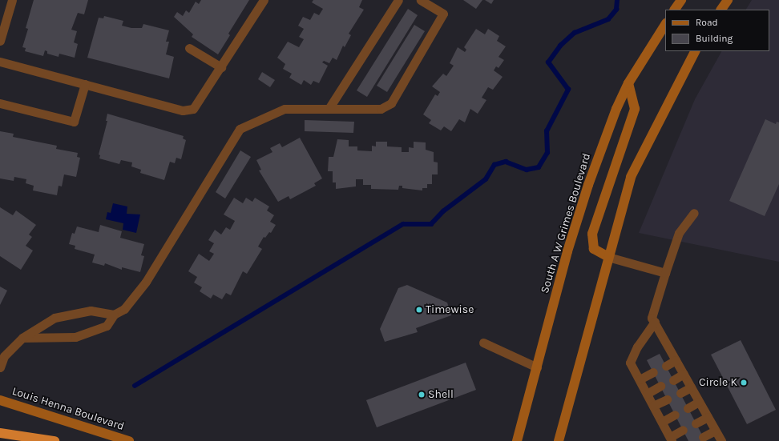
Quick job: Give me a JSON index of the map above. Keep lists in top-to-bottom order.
{
  "streets": {
    "main road": ["South A W Grimes Boulevard", "Louis Henna Boulevard"]
  },
  "places": ["Timewise", "Circle K", "Shell"],
  "legend": ["Road", "Building"]
}
